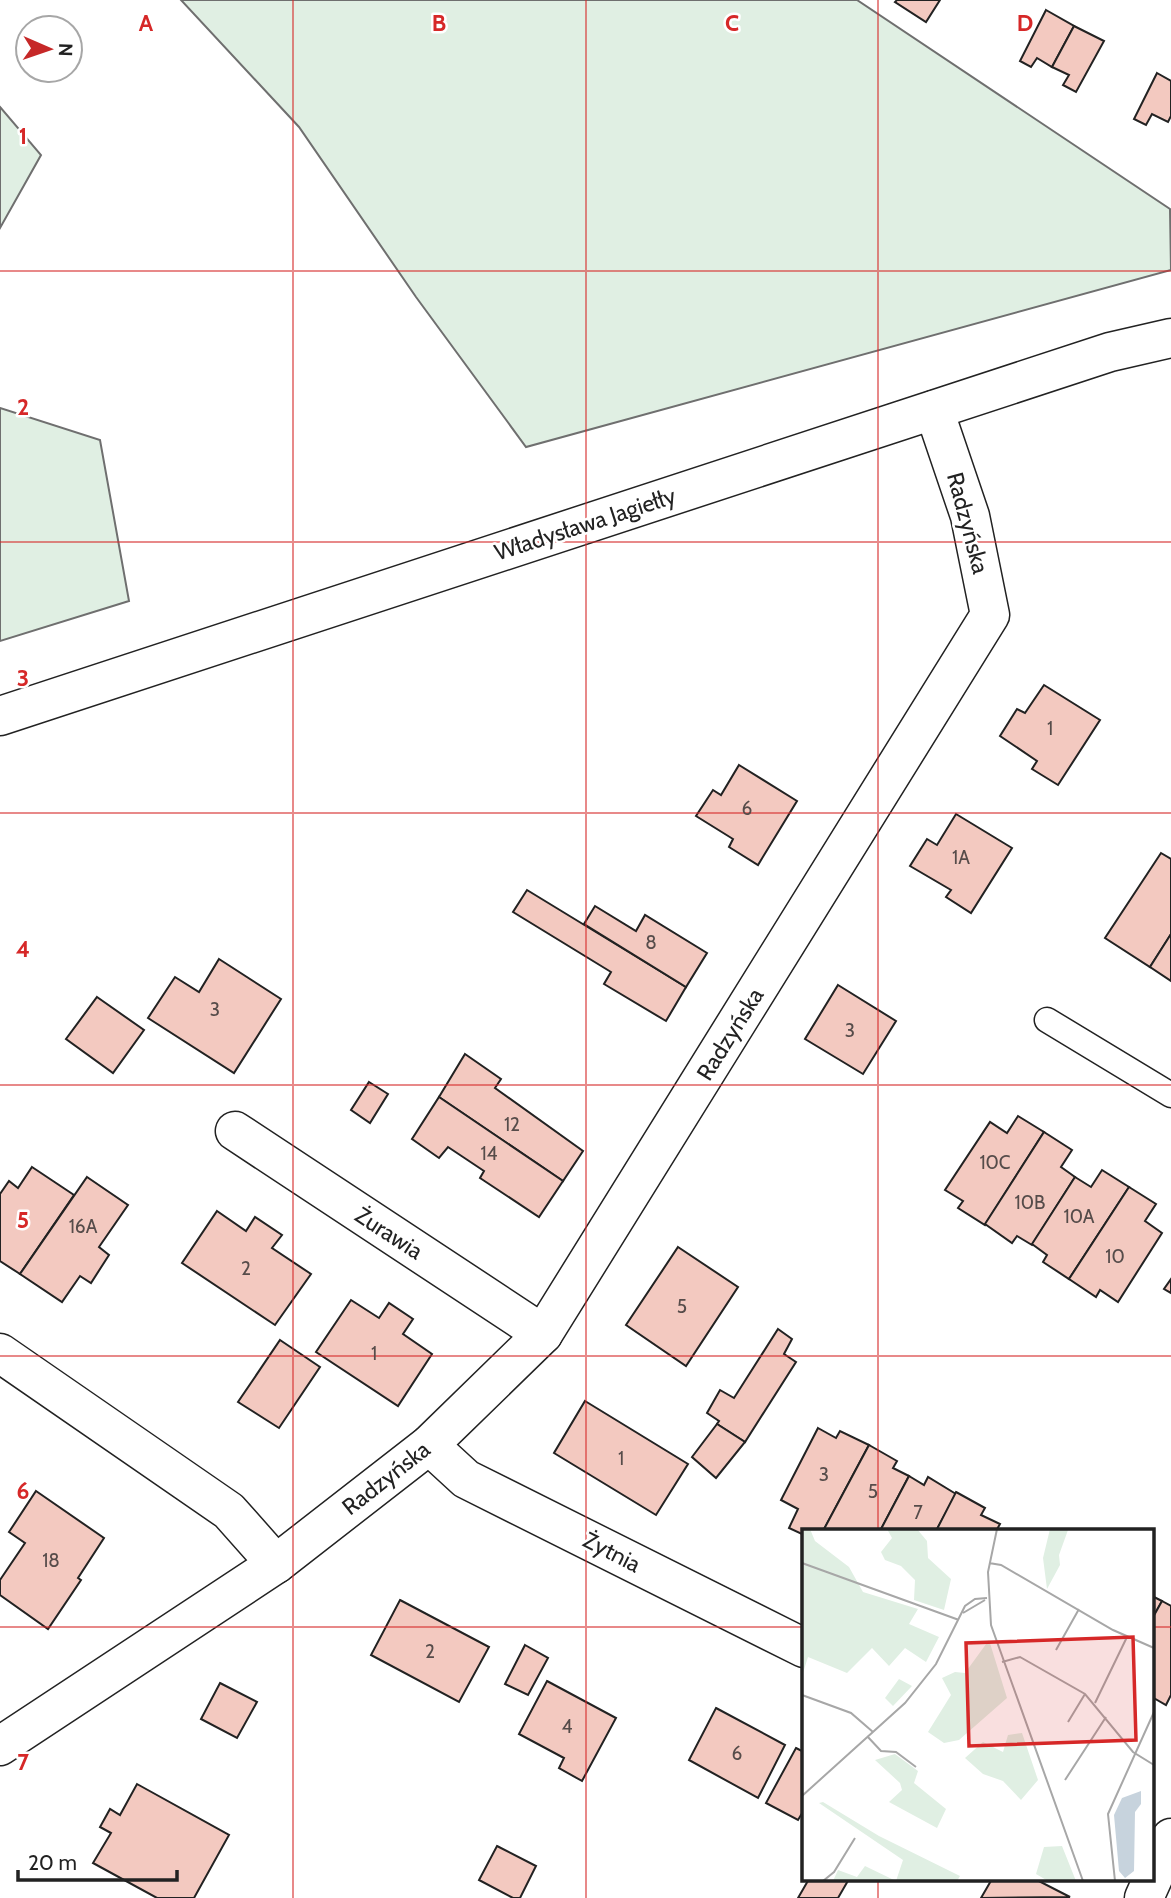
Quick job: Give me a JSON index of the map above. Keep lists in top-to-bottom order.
{
  "streets": {
    "street": [
      "Radzyńska",
      "Władysława Jagiełły",
      "Żurawia",
      "Żytnia"
    ]
  },
  "crossings": [
    ["Radzyńska", "Władysława Jagiełły"],
    ["Radzyńska", "Żurawia"],
    ["Radzyńska", "Żytnia"]
  ],
  "house_numbers": [
    "1",
    "6",
    "1A",
    "8",
    "3",
    "3",
    "12",
    "14",
    "10C",
    "10B",
    "10A",
    "16A",
    "10",
    "2",
    "5",
    "1",
    "1",
    "3",
    "5",
    "7",
    "18",
    "2",
    "4",
    "6"
  ],
  "scale_bar": "20 m",
  "north": "right",
  "grid": {
    "columns": [
      "A",
      "B",
      "C",
      "D"
    ],
    "rows": [
      "1",
      "2",
      "3",
      "4",
      "5",
      "6",
      "7"
    ]
  }
}
